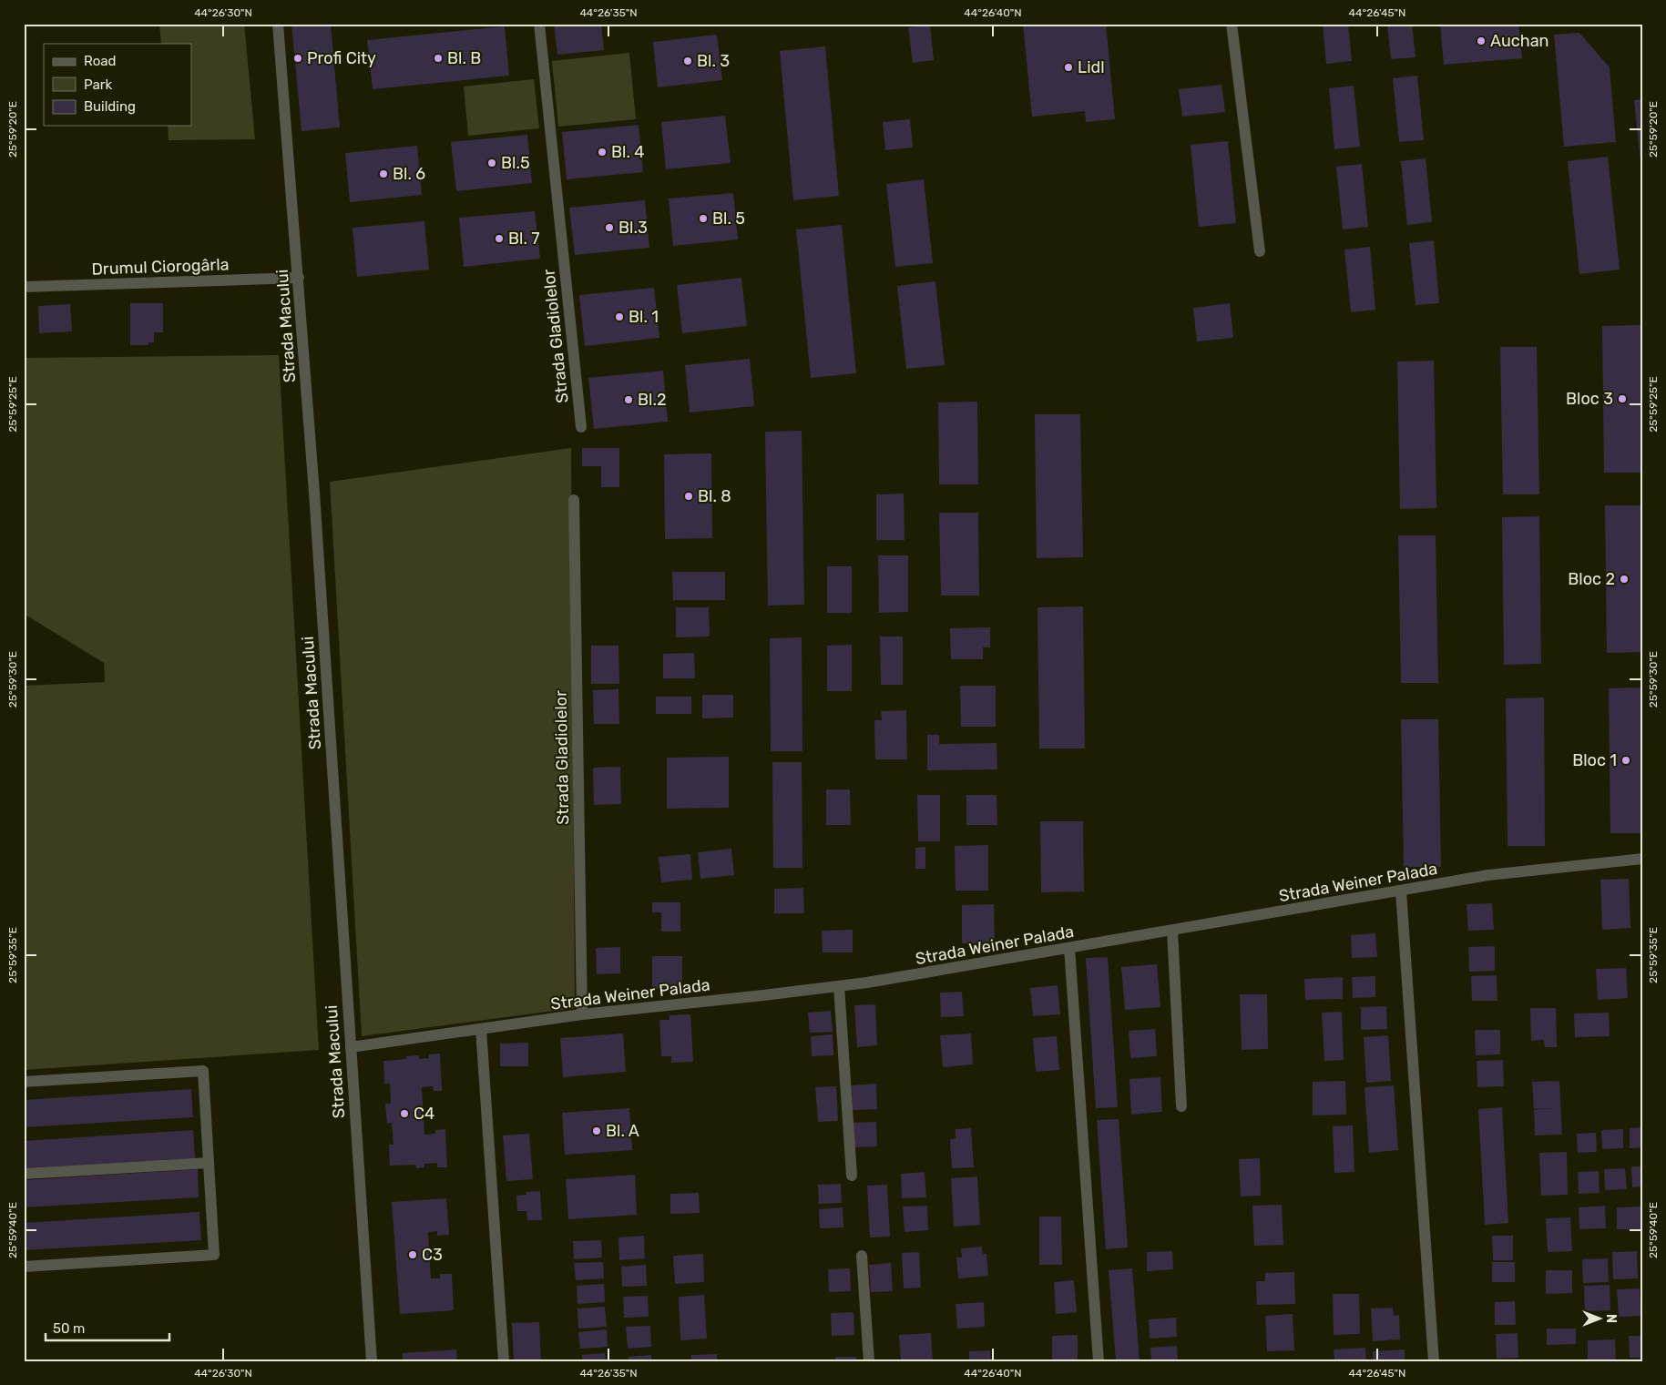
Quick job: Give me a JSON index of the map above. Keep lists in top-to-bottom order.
{
  "streets": {
    "street": [
      "Drumul Ciorogârla",
      "Strada Macului",
      "Strada Gladiolelor",
      "Strada Weiner Palada"
    ]
  },
  "crossings": [
    ["Drumul Ciorogârla", "Strada Macului"],
    ["Strada Macului", "Strada Weiner Palada"],
    ["Strada Gladiolelor", "Strada Weiner Palada"]
  ],
  "places": [
    "Auchan",
    "Profi City",
    "Bl. B",
    "Bl. 3",
    "Lidl",
    "Bl. 4",
    "Bl.5",
    "Bl. 6",
    "Bl. 5",
    "Bl.3",
    "Bl. 7",
    "Bl. 1",
    "Bloc 3",
    "Bl.2",
    "Bl. 8",
    "Bloc 2",
    "Bloc 1",
    "C4",
    "Bl. A",
    "C3"
  ],
  "legend": ["Road", "Park", "Building"],
  "scale_bar": "50 m",
  "north": "right",
  "coordinates": [
    "44°26'30\"N",
    "44°26'35\"N",
    "44°26'40\"N",
    "44°26'45\"N",
    "25°59'20\"E",
    "25°59'25\"E",
    "25°59'30\"E",
    "25°59'35\"E",
    "25°59'40\"E"
  ]
}
